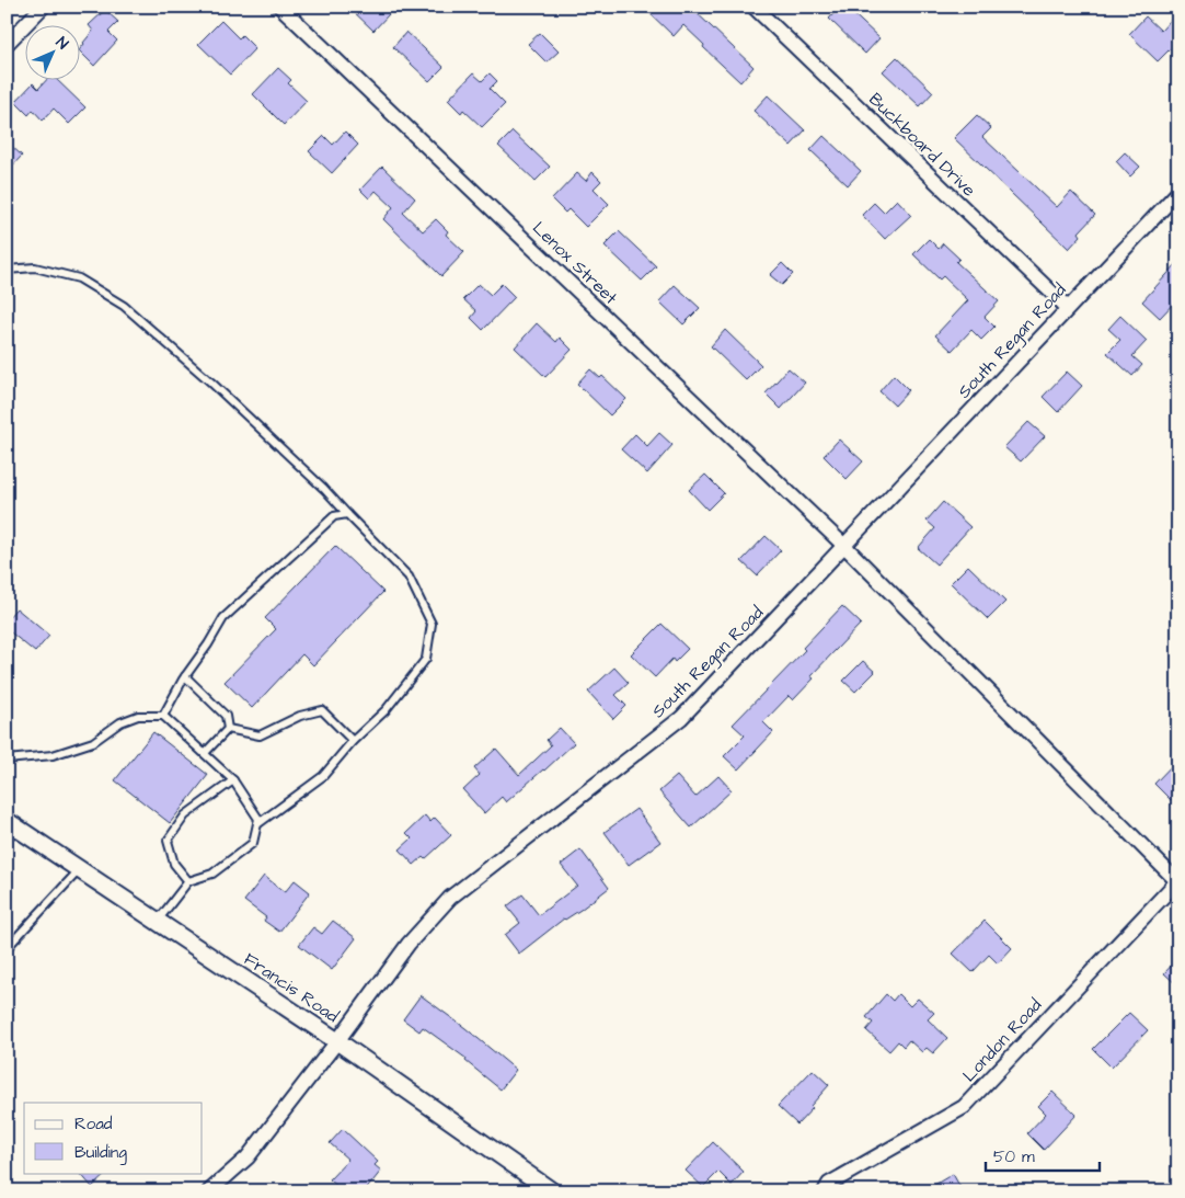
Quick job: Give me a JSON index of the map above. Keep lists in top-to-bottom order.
{
  "streets": {
    "street": [
      "Buckboard Drive",
      "Lenox Street",
      "South Regan Road",
      "Francis Road",
      "London Road"
    ]
  },
  "crossings": [
    ["Buckboard Drive", "South Regan Road"],
    ["Lenox Street", "South Regan Road"],
    ["Lenox Street", "London Road"],
    ["South Regan Road", "Francis Road"]
  ],
  "legend": ["Road", "Building"],
  "scale_bar": "50 m",
  "north": "top right"
}
